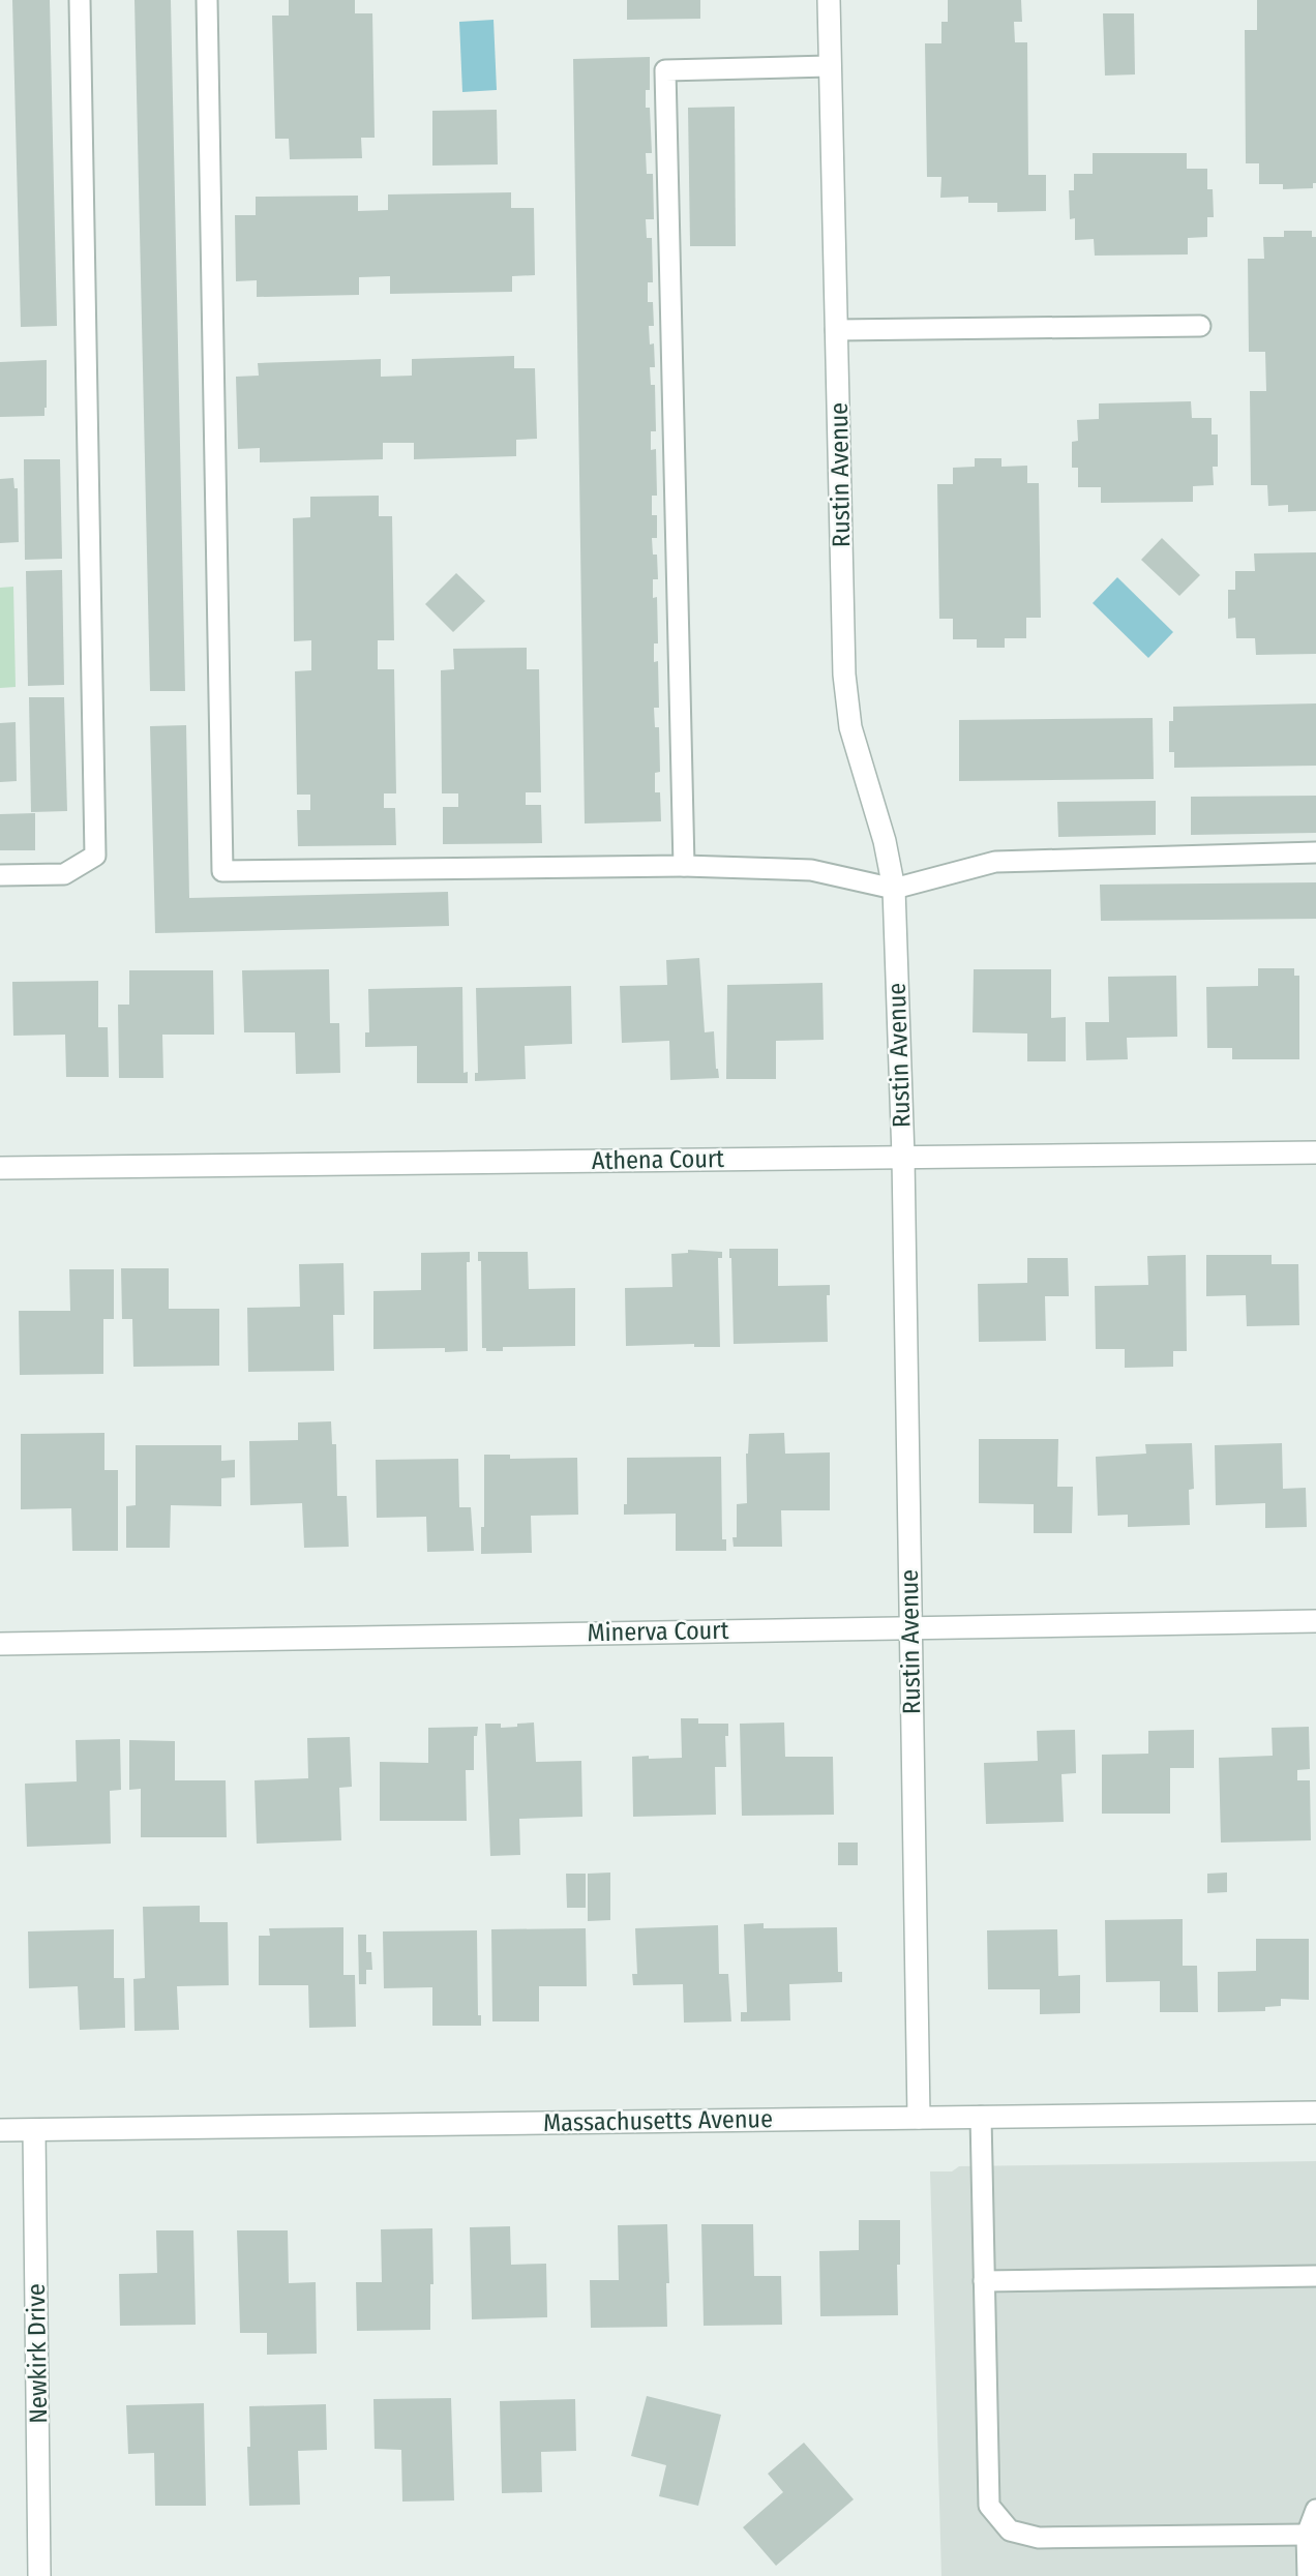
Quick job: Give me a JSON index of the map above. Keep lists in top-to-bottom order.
{
  "streets": {
    "street": [
      "Rustin Avenue",
      "Athena Court",
      "Minerva Court",
      "Massachusetts Avenue",
      "Newkirk Drive"
    ]
  },
  "crossings": [
    ["Rustin Avenue", "Athena Court"],
    ["Rustin Avenue", "Minerva Court"],
    ["Rustin Avenue", "Massachusetts Avenue"],
    ["Massachusetts Avenue", "Newkirk Drive"]
  ]
}
